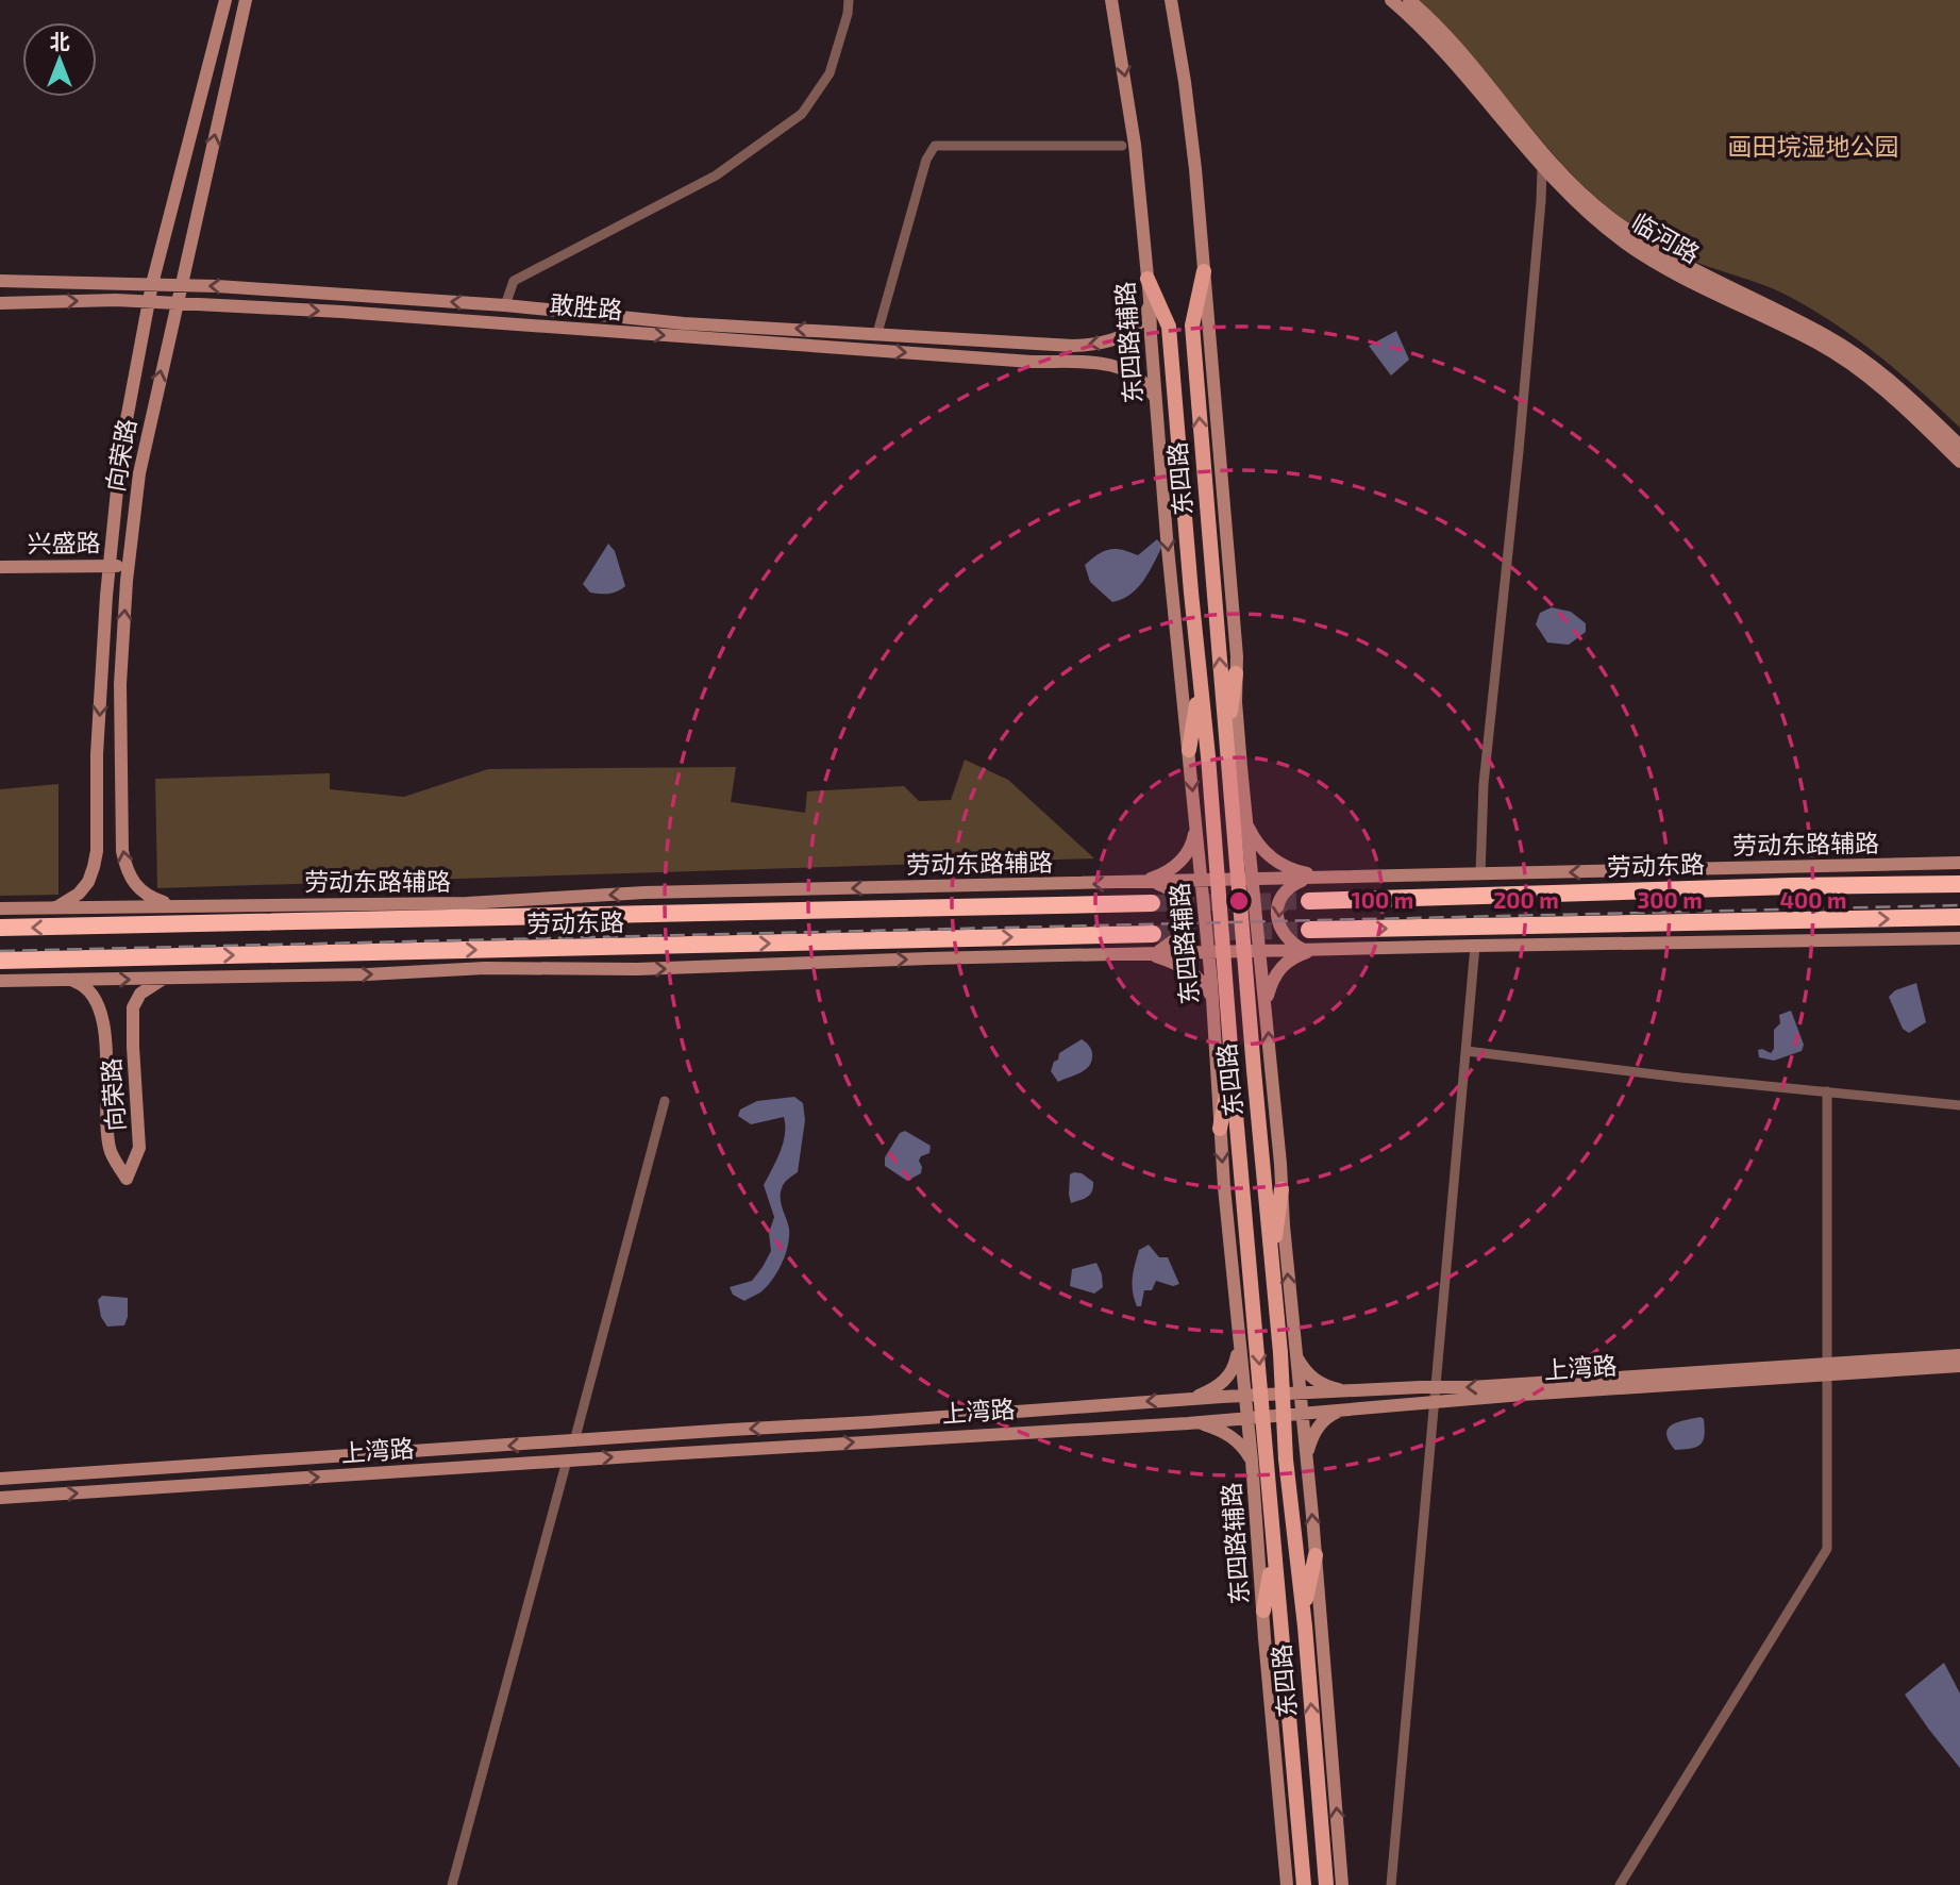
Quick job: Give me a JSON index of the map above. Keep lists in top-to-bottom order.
{
  "streets": {
    "highway": ["劳动东路"],
    "main road": [
      "临河路",
      "敢胜路",
      "东四路辅路",
      "向荣路",
      "东四路",
      "兴盛路",
      "劳动东路辅路",
      "上湾路"
    ]
  },
  "crossings": [
    ["敢胜路", "东四路辅路"],
    ["敢胜路", "向荣路"],
    ["东四路辅路", "东四路"],
    ["东四路辅路", "劳动东路辅路"],
    ["东四路辅路", "上湾路"],
    ["向荣路", "兴盛路"],
    ["向荣路", "劳动东路辅路"],
    ["东四路", "劳动东路辅路"],
    ["东四路", "上湾路"]
  ],
  "parks": ["画田垸湿地公园"],
  "north": "top",
  "rings": [
    "100 m",
    "200 m",
    "300 m",
    "400 m"
  ]
}
